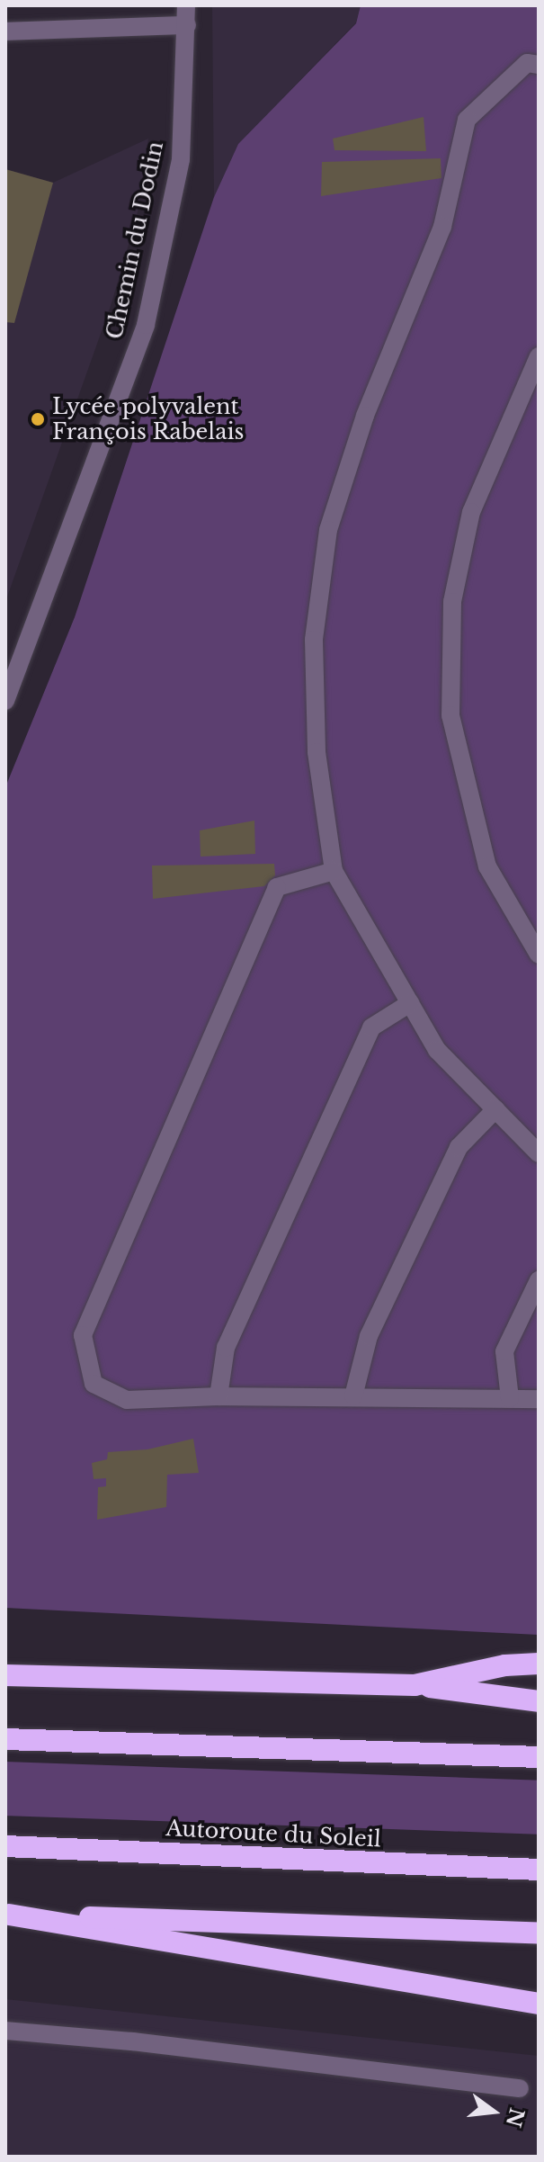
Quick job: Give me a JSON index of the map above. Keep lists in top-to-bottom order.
{
  "streets": {
    "highway": ["Autoroute du Soleil"],
    "street": ["Chemin du Dodin"]
  },
  "places": ["Lycée polyvalent François Rabelais"],
  "north": "right"
}
